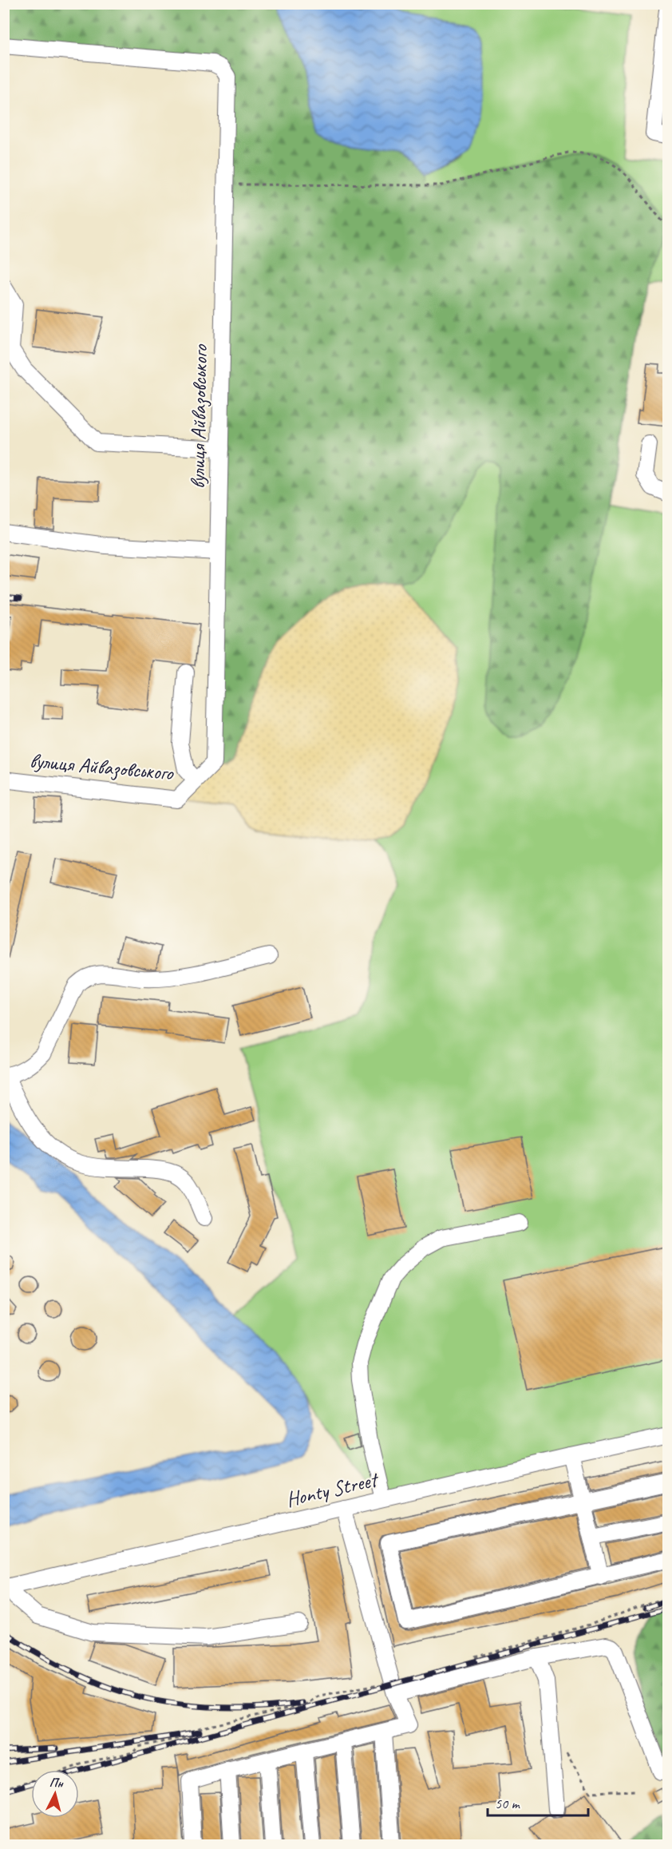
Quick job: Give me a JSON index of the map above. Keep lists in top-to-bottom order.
{
  "streets": {
    "street": ["вулиця Айвазовського", "Honty Street"]
  },
  "scale_bar": "50 m",
  "north": "top"
}
